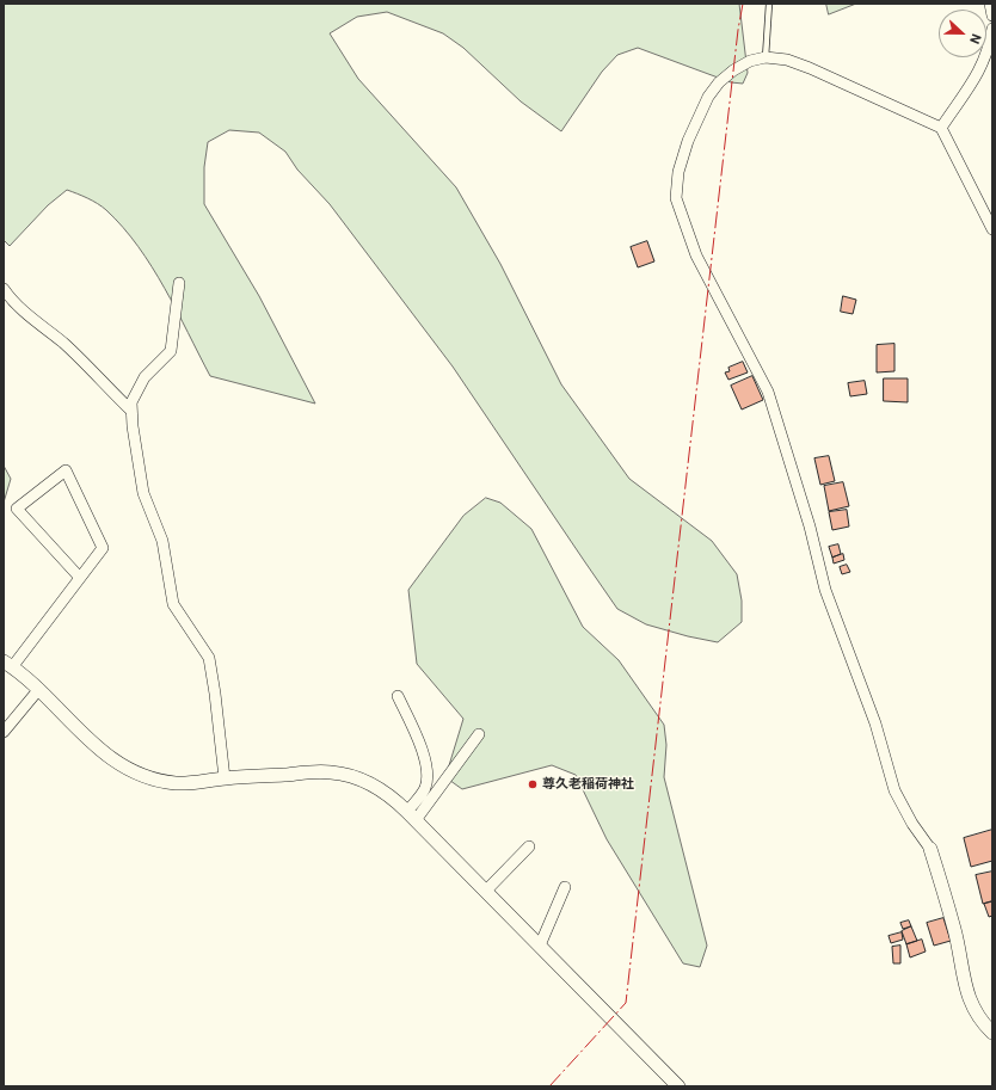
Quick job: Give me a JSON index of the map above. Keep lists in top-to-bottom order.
{
  "places": ["尊久老稲荷神社"],
  "north": "right"
}
